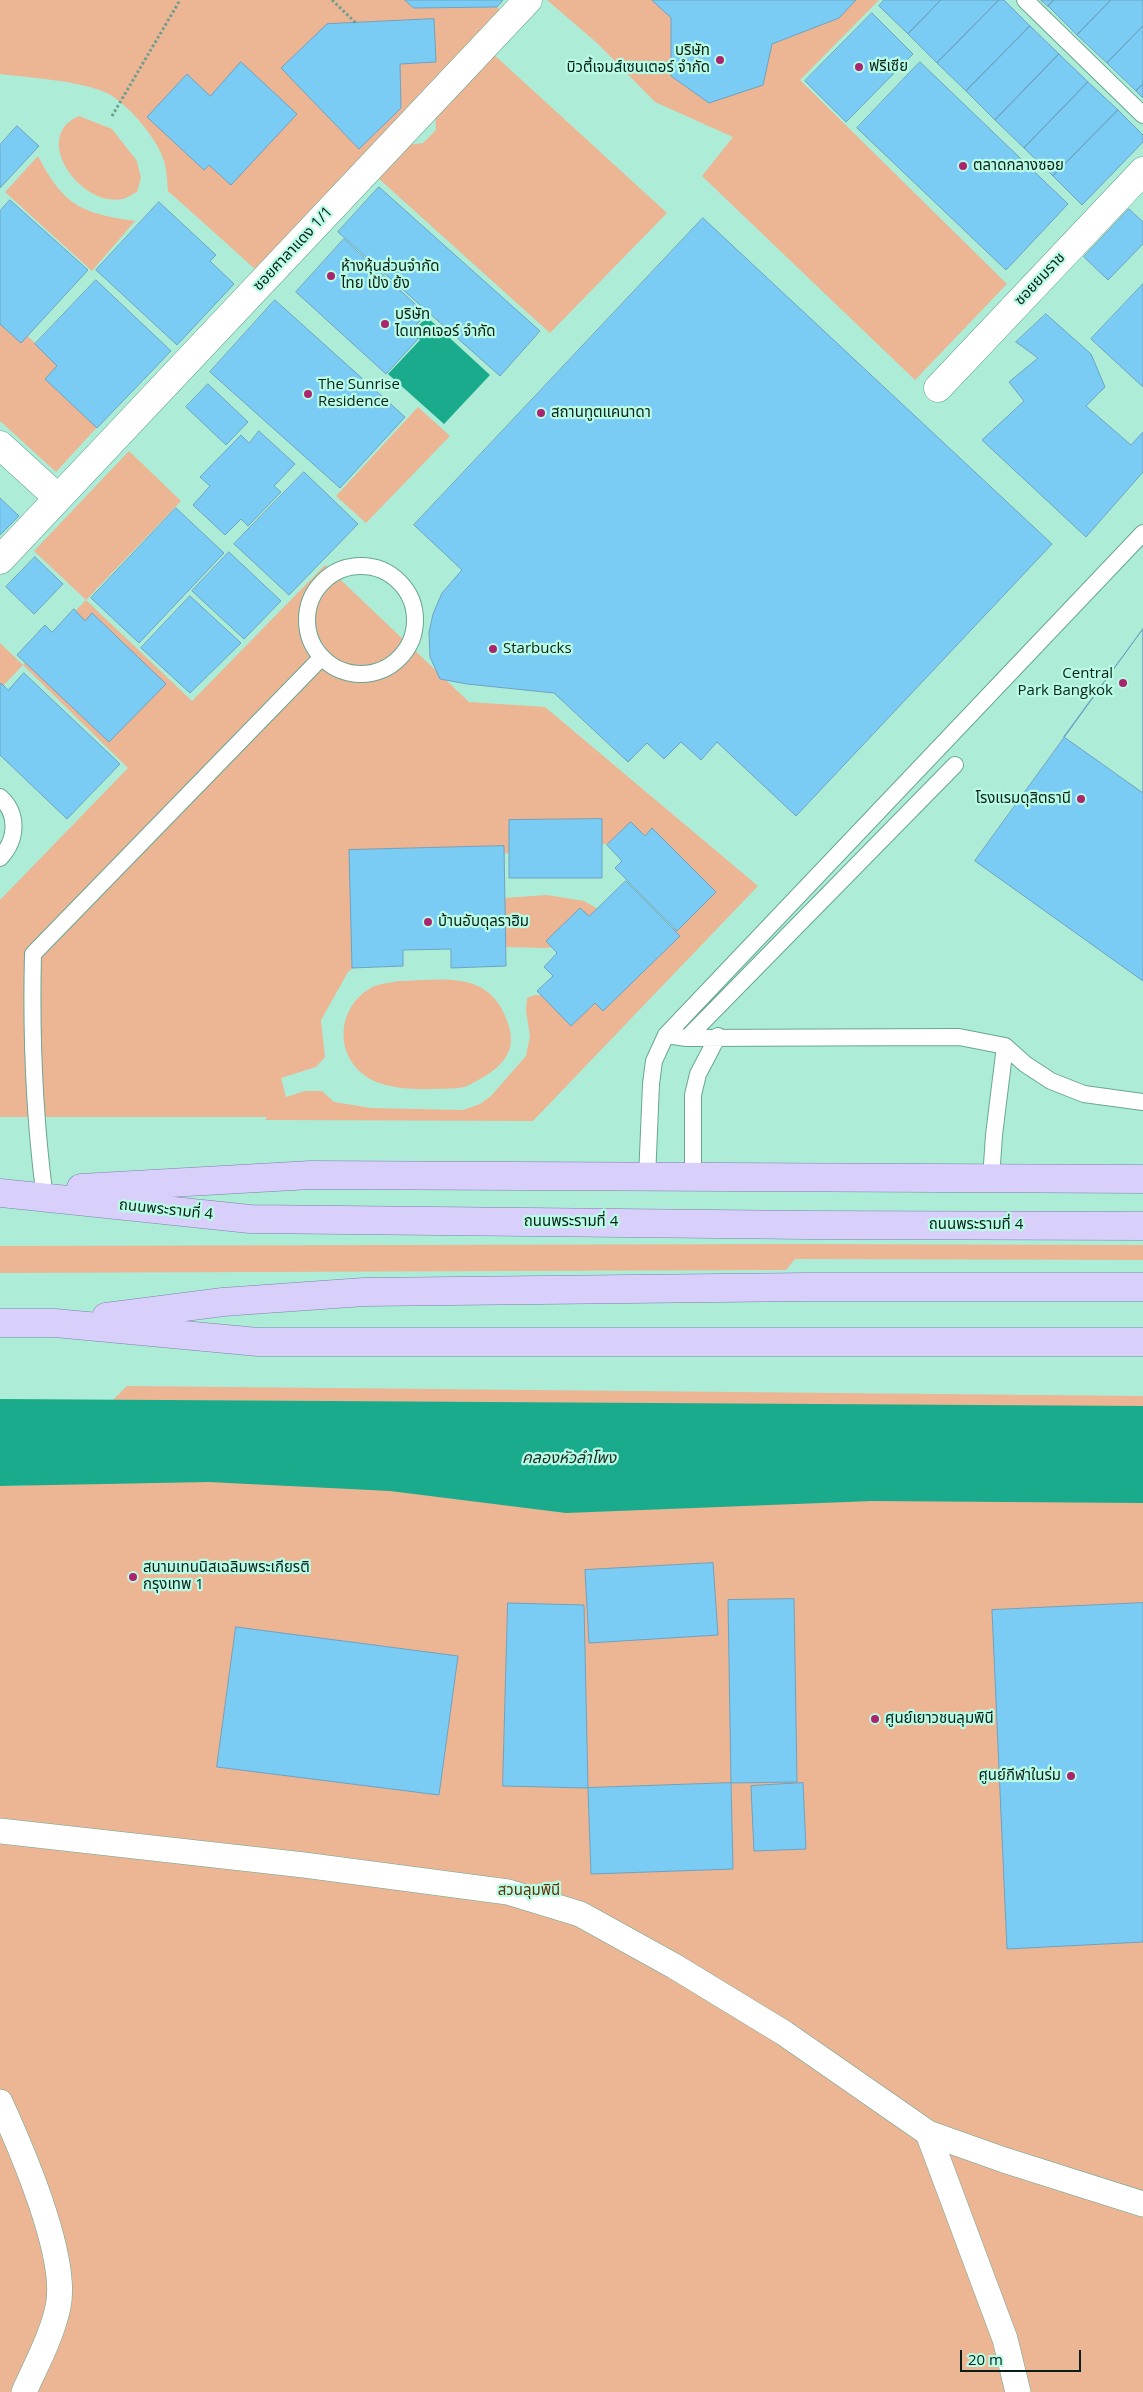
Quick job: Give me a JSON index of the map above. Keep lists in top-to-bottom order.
{
  "streets": {
    "main road": ["ถนนพระรามที่ 4"],
    "street": ["ซอยศาลาแดง 1/1", "ซอยยมราช"]
  },
  "water": ["คลองหัวลำโพง"],
  "parks": ["สวนลุมพินี"],
  "places": [
    "บริษัท บิวตี้เจมส์เซนเตอร์ จำกัด",
    "ฟรีเซีย",
    "ตลาดกลางซอย",
    "ห้างหุ้นส่วนจำกัด ไทย เป้ง ย้ง",
    "บริษัท ไดเทคเจอร์ จำกัด",
    "The Sunrise Residence",
    "สถานทูตแคนาดา",
    "Starbucks",
    "Central Park Bangkok",
    "โรงแรมดุสิตธานี",
    "บ้านอับดุลราฮิม",
    "สนามเทนนิสเฉลิมพระเกียรติ กรุงเทพ 1",
    "ศูนย์เยาวชนลุมพินี",
    "ศูนย์กีฬาในร่ม"
  ],
  "scale_bar": "20 m"
}
